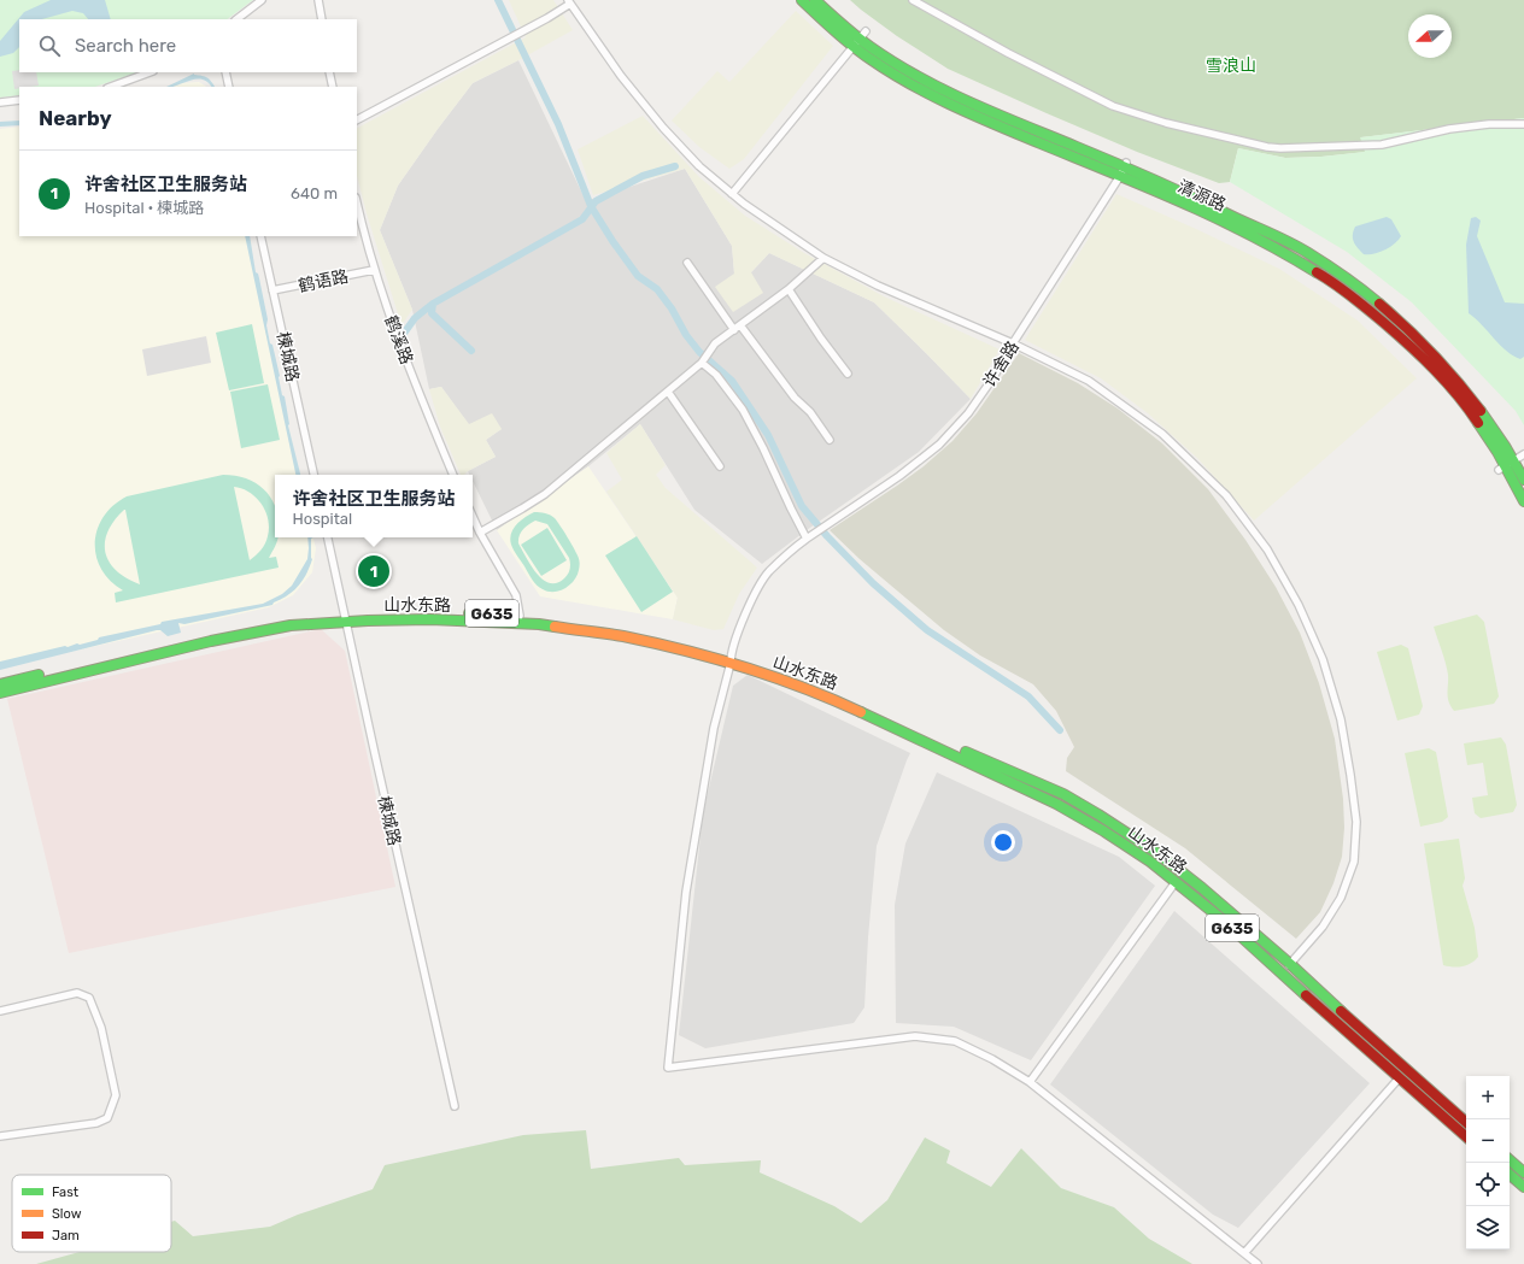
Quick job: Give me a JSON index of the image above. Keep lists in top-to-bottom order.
{
  "streets": {
    "main road": ["清源路", "山水东路", "G635"],
    "street": [
      "鹤语路",
      "鹤溪路",
      "楝城路",
      "许舍路"
    ]
  },
  "crossings": [
    ["清源路", "许舍路"],
    ["鹤语路", "鹤溪路"],
    ["鹤语路", "楝城路"],
    ["楝城路", "山水东路"],
    ["许舍路", "山水东路"]
  ],
  "parks": ["雪浪山"],
  "legend": ["Fast", "Slow", "Jam"],
  "north": "left",
  "page": {
    "search": "Search here",
    "heading": "Nearby",
    "list": [
      {
        "mark": "1",
        "name": "许舍社区卫生服务站",
        "note": "Hospital · 楝城路",
        "value": "640 m"
      }
    ],
    "popup": ["许舍社区卫生服务站", "Hospital"],
    "pins": "1",
    "map_buttons": ["+", "−"]
  }
}
